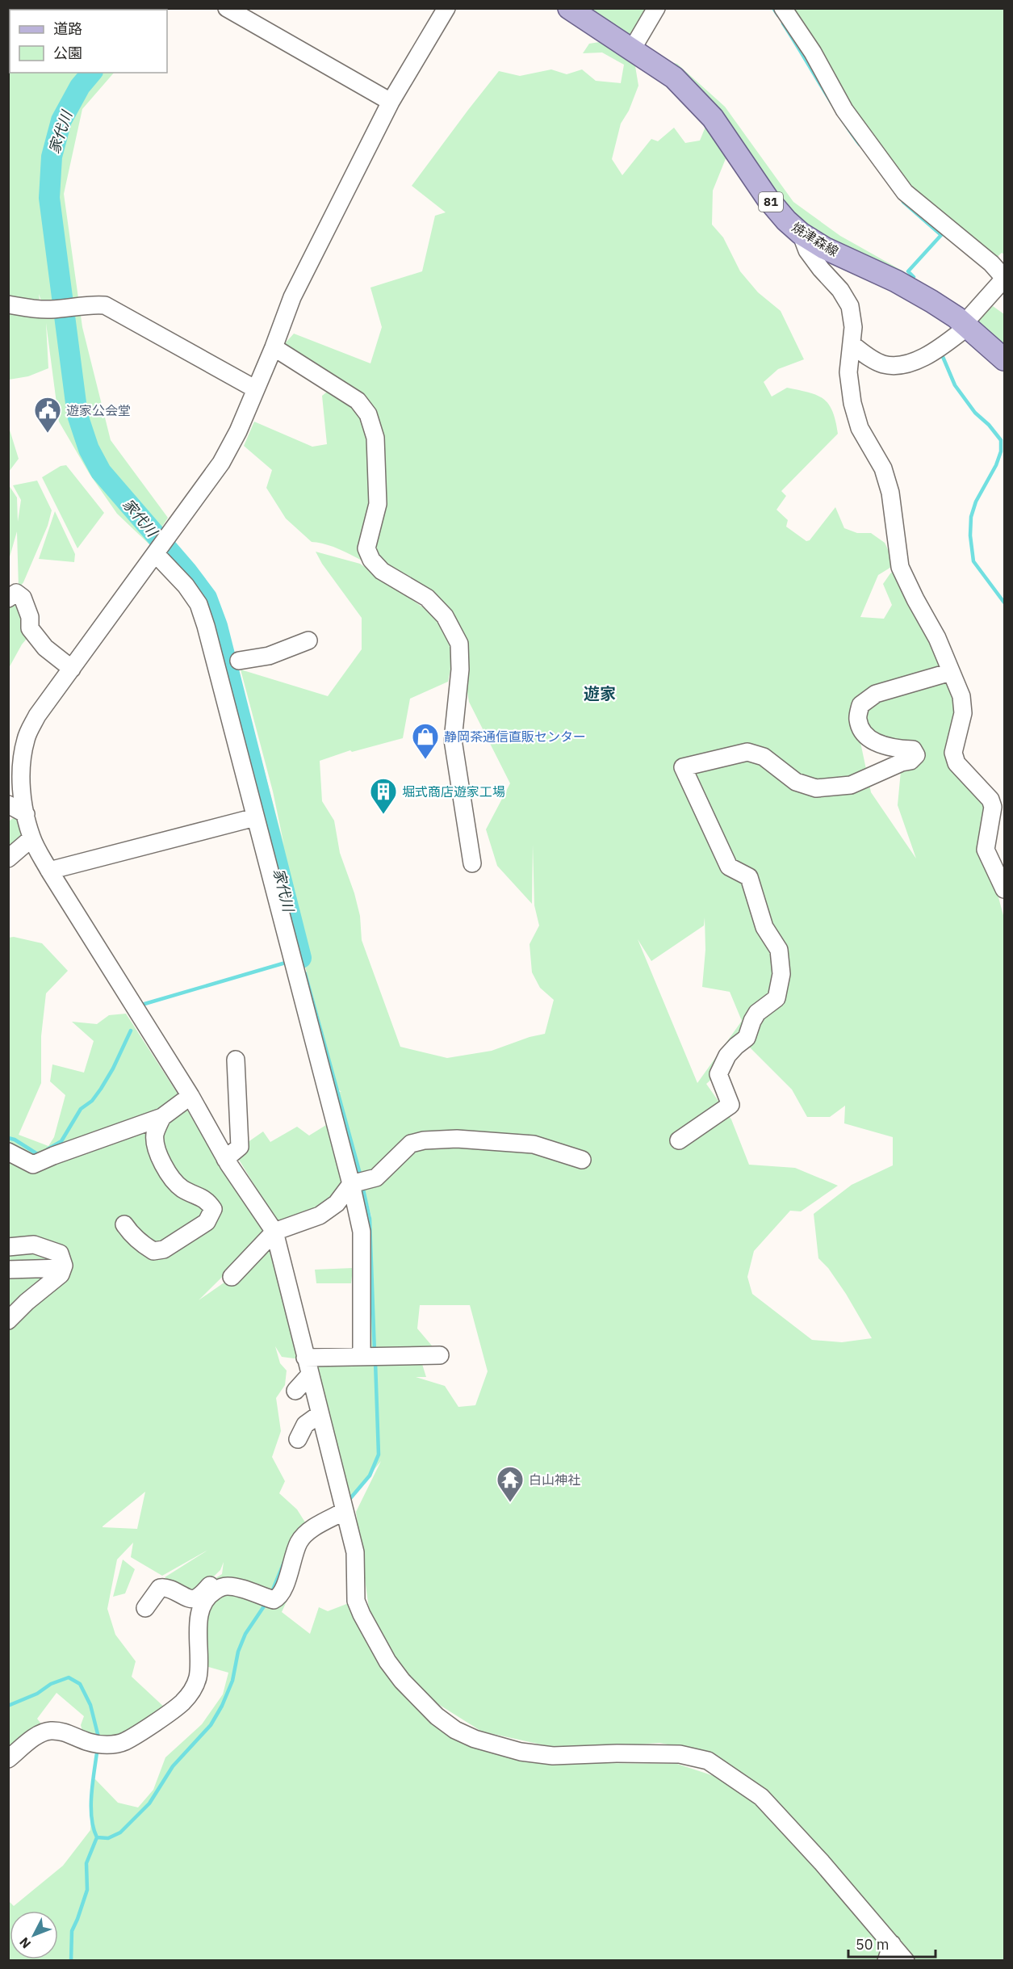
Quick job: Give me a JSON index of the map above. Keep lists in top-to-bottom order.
{
  "streets": {
    "main road": ["81", "焼津森線"]
  },
  "districts": ["遊家"],
  "water": ["家代川"],
  "places": {
    "public building": ["遊家公会堂"],
    "shop": ["静岡茶通信直販センター"],
    "building": ["堀式商店遊家工場"],
    "temple": ["白山神社"]
  },
  "legend": ["道路", "公園"],
  "scale_bar": "50 m",
  "north": "bottom left"
}
